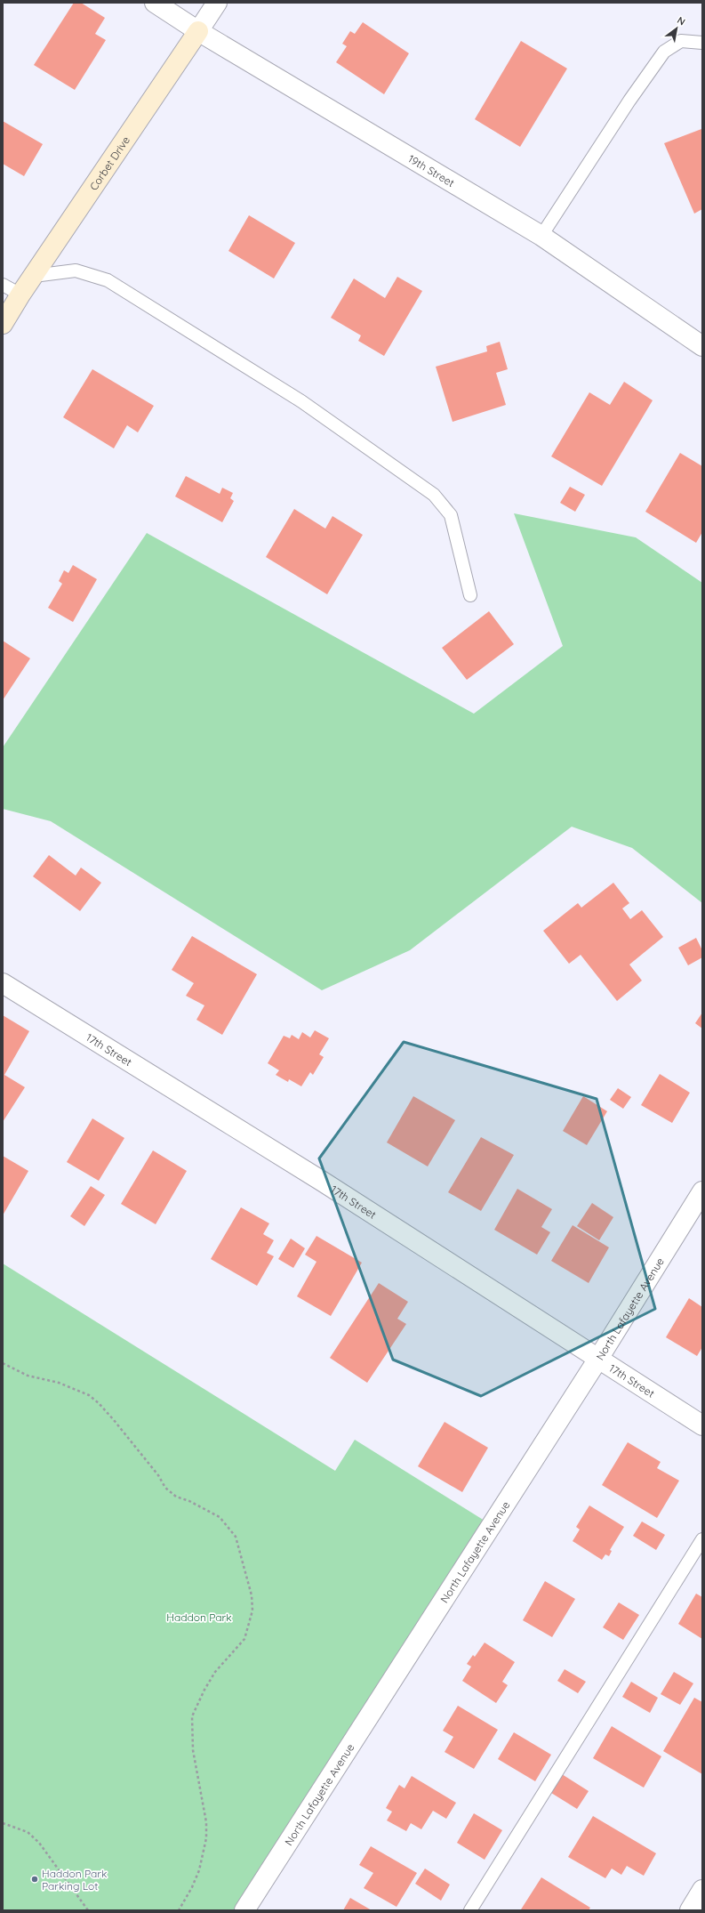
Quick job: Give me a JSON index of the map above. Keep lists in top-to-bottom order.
{
  "streets": {
    "street": [
      "Corbet Drive",
      "19th Street",
      "17th Street",
      "North Lafayette Avenue"
    ]
  },
  "crossings": [
    ["Corbet Drive", "19th Street"],
    ["17th Street", "North Lafayette Avenue"]
  ],
  "parks": ["Haddon Park"],
  "places": ["Haddon Park Parking Lot"],
  "north": "top right"
}
